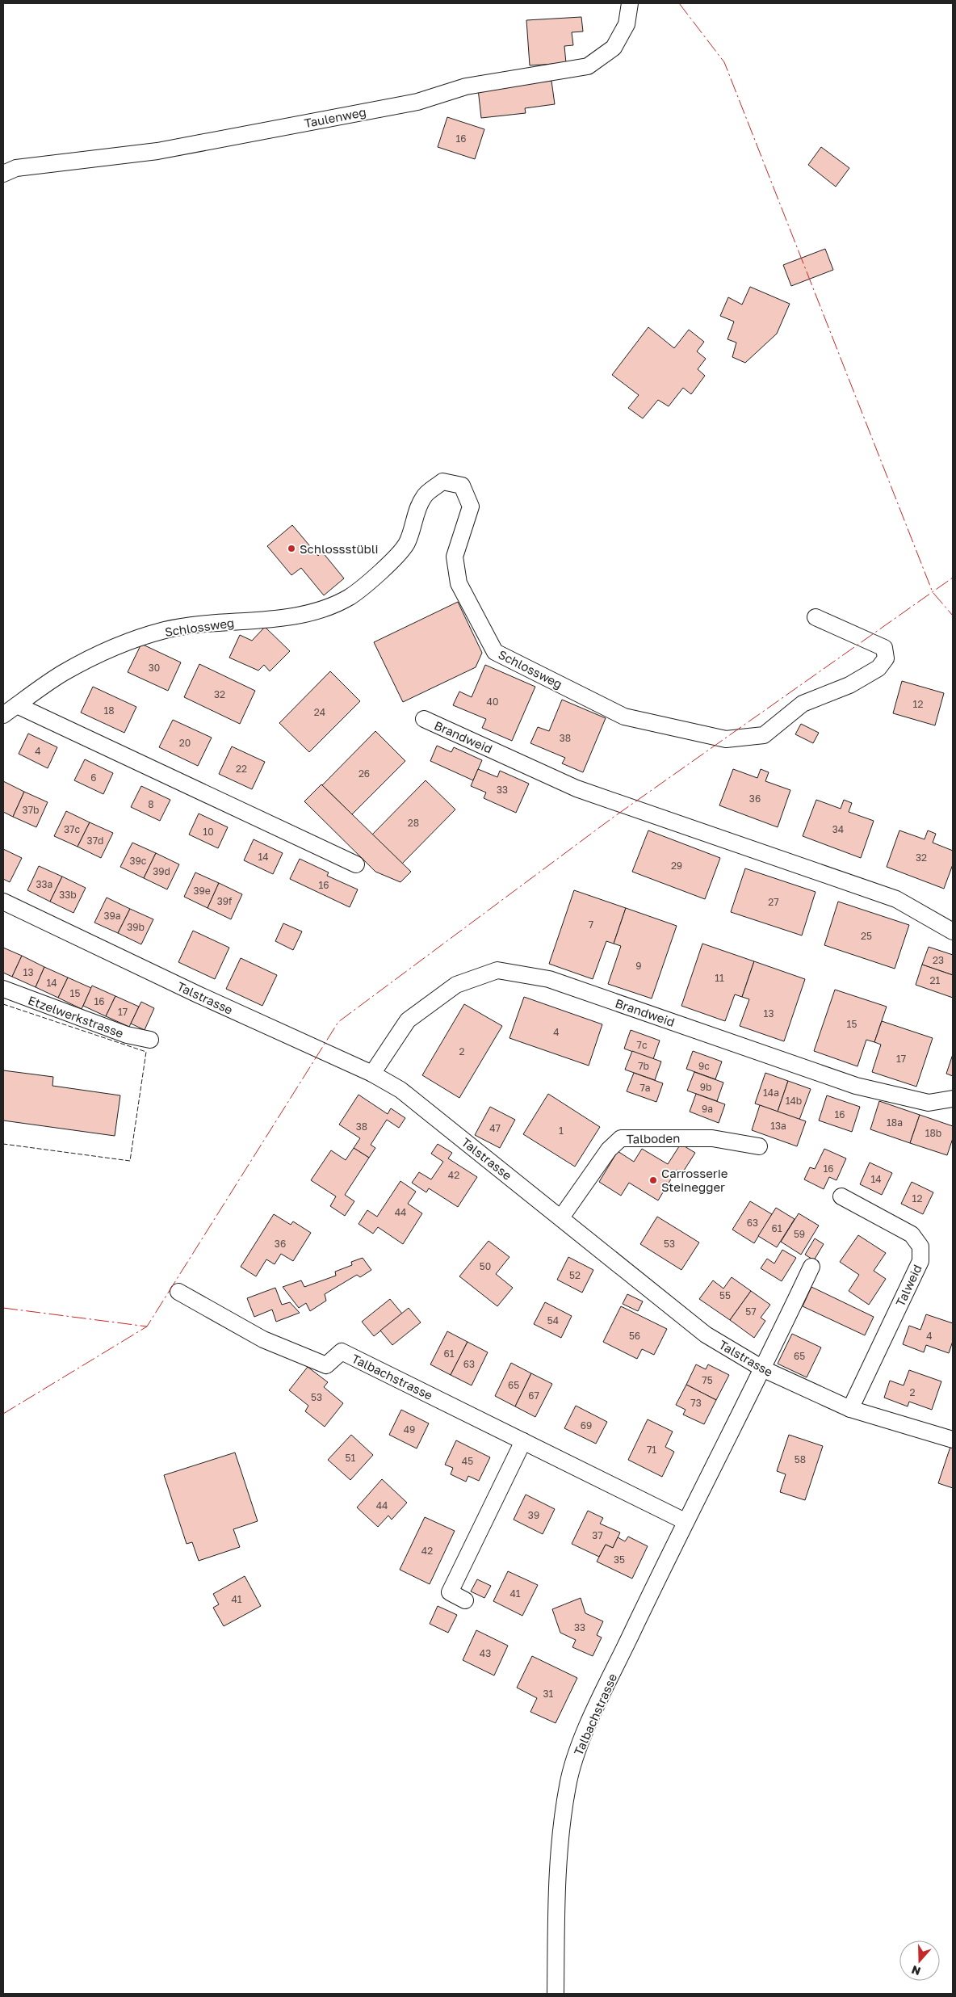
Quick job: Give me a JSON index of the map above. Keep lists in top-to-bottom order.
{
  "streets": {
    "street": [
      "Taulenweg",
      "Schlossweg",
      "Brandweid",
      "Talstrasse",
      "Etzelwerkstrasse",
      "Talboden",
      "Talweid",
      "Talbachstrasse"
    ]
  },
  "crossings": [
    ["Brandweid", "Talstrasse"],
    ["Talstrasse", "Talboden"],
    ["Talstrasse", "Talweid"],
    ["Talstrasse", "Talbachstrasse"]
  ],
  "places": ["Schlossstübli", "Carrosserie Steinegger"],
  "house_numbers": [
    "16",
    "30",
    "32",
    "40",
    "12",
    "18",
    "24",
    "38",
    "20",
    "4",
    "22",
    "26",
    "6",
    "33",
    "36",
    "8",
    "37b",
    "28",
    "37c",
    "34",
    "10",
    "37d",
    "14",
    "32",
    "39c",
    "29",
    "39d",
    "33a",
    "16",
    "39e",
    "33b",
    "39f",
    "27",
    "39a",
    "7",
    "39b",
    "25",
    "23",
    "9",
    "13",
    "11",
    "21",
    "14",
    "15",
    "16",
    "17",
    "13",
    "15",
    "4",
    "7c",
    "2",
    "17",
    "7b",
    "9c",
    "9b",
    "7a",
    "14a",
    "14b",
    "9a",
    "16",
    "18a",
    "13a",
    "38",
    "47",
    "1",
    "18b",
    "16",
    "42",
    "14",
    "12",
    "44",
    "63",
    "61",
    "59",
    "36",
    "53",
    "50",
    "52",
    "55",
    "57",
    "54",
    "56",
    "4",
    "61",
    "65",
    "63",
    "75",
    "65",
    "2",
    "67",
    "53",
    "73",
    "69",
    "49",
    "71",
    "51",
    "58",
    "45",
    "44",
    "39",
    "37",
    "42",
    "35",
    "41",
    "41",
    "33",
    "43",
    "31"
  ],
  "north": "bottom"
}
